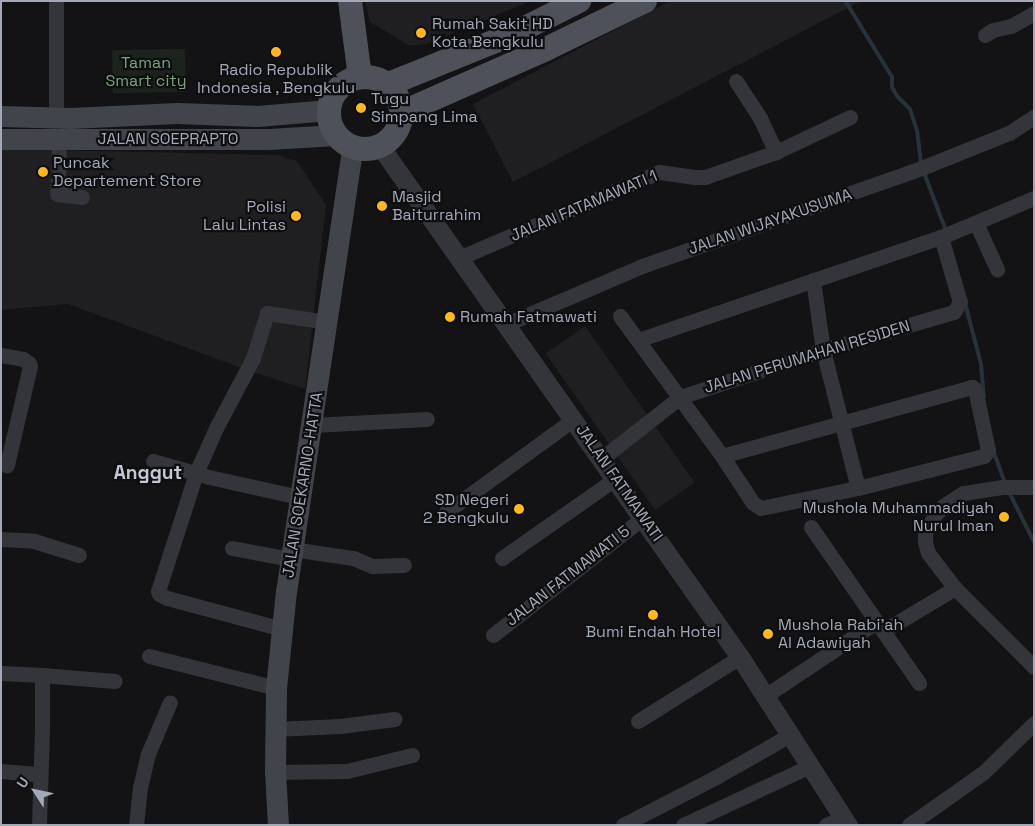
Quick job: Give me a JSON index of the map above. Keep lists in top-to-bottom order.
{
  "streets": {
    "main road": ["JALAN SOEPRAPTO", "JALAN SOEKARNO-HATTA"],
    "street": [
      "JALAN FATAMAWATI 1",
      "JALAN WIJAYAKUSUMA",
      "JALAN PERUMAHAN RESIDEN",
      "JALAN FATMAWATI",
      "JALAN FATMAWATI 5"
    ]
  },
  "crossings": [
    ["JALAN SOEPRAPTO", "JALAN FATMAWATI"],
    ["JALAN SOEPRAPTO", "JALAN SOEKARNO-HATTA"],
    ["JALAN FATAMAWATI 1", "JALAN FATMAWATI"],
    ["JALAN WIJAYAKUSUMA", "JALAN FATMAWATI"],
    ["JALAN PERUMAHAN RESIDEN", "JALAN FATMAWATI"],
    ["JALAN FATMAWATI", "JALAN SOEKARNO-HATTA"],
    ["JALAN FATMAWATI", "JALAN FATMAWATI 5"]
  ],
  "districts": ["Anggut"],
  "parks": ["Taman Smart city"],
  "places": [
    "Rumah Sakit HD Kota Bengkulu",
    "Radio Republik Indonesia , Bengkulu",
    "Tugu Simpang Lima",
    "Puncak Departement Store",
    "Masjid Baiturrahim",
    "Polisi Lalu Lintas",
    "Rumah Fatmawati",
    "SD Negeri 2 Bengkulu",
    "Mushola Muhammadiyah Nurul Iman",
    "Bumi Endah Hotel",
    "Mushola Rabi'ah Al Adawiyah"
  ],
  "north": "top left"
}
